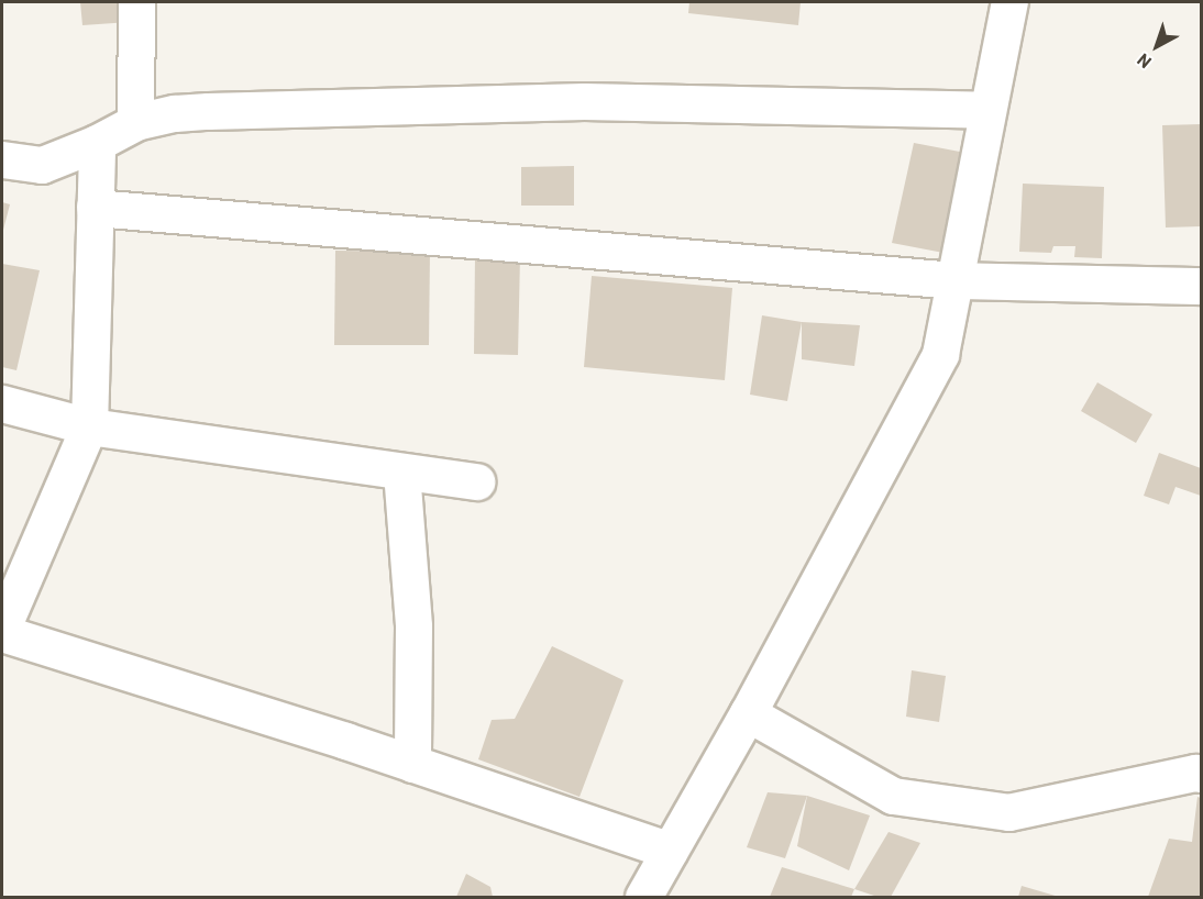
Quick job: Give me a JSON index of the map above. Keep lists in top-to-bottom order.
{
  "north": "bottom left"
}
